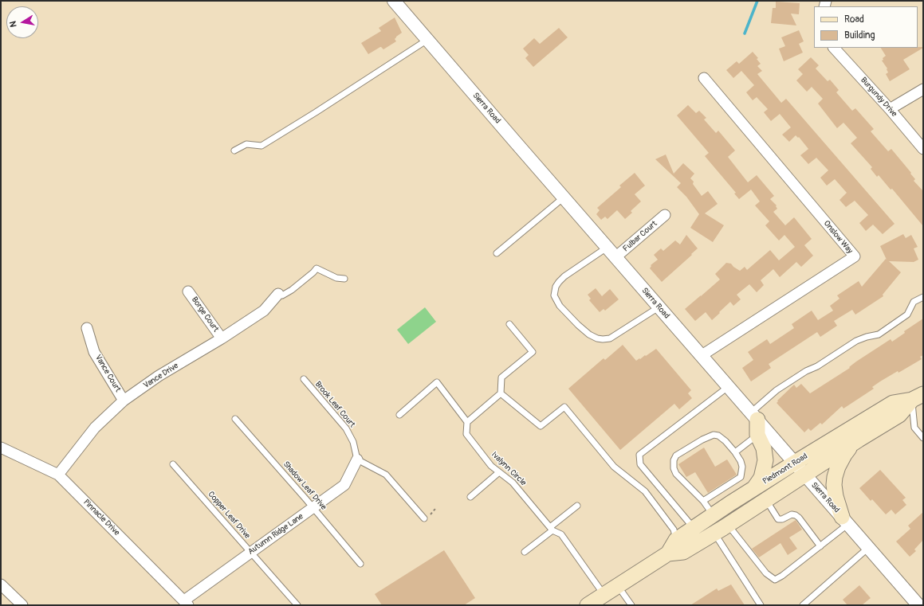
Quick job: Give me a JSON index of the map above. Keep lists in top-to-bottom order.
{
  "streets": {
    "main road": ["Piedmont Road"],
    "street": [
      "Burgundy Drive",
      "Sierra Road",
      "Fulbar Court",
      "Onslow Way",
      "Borge Court",
      "Vance Court",
      "Vance Drive",
      "Pinnacle Drive",
      "Autumn Ridge Lane"
    ],
    "lane": [
      "Brook Leaf Court",
      "Ivalynn Circle",
      "Shadow Leaf Drive",
      "Copper Leaf Drive"
    ]
  },
  "crossings": [
    ["Sierra Road", "Fulbar Court"],
    ["Sierra Road", "Onslow Way"],
    ["Sierra Road", "Piedmont Road"],
    ["Borge Court", "Vance Drive"],
    ["Vance Court", "Vance Drive"],
    ["Vance Drive", "Pinnacle Drive"],
    ["Brook Leaf Court", "Autumn Ridge Lane"],
    ["Ivalynn Circle", "Piedmont Road"],
    ["Shadow Leaf Drive", "Autumn Ridge Lane"],
    ["Copper Leaf Drive", "Autumn Ridge Lane"],
    ["Pinnacle Drive", "Autumn Ridge Lane"]
  ],
  "legend": ["Road", "Building"],
  "north": "left"
}
